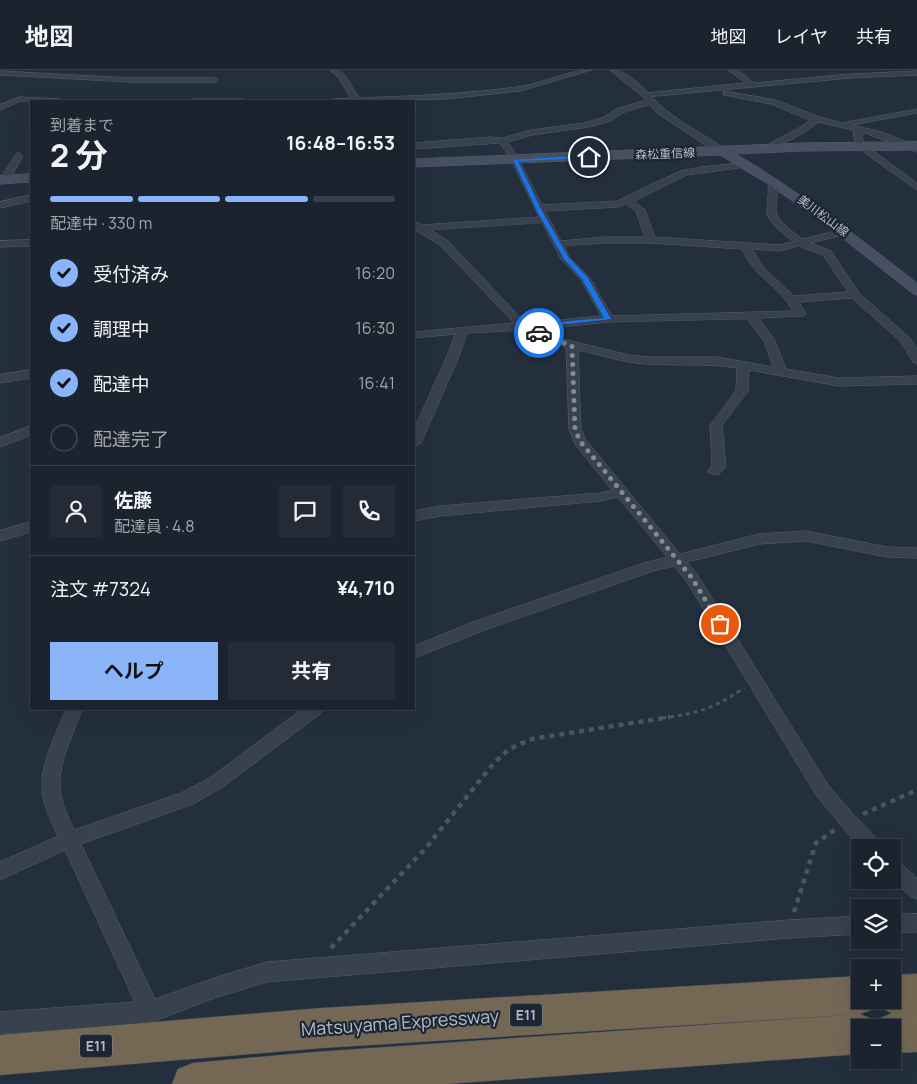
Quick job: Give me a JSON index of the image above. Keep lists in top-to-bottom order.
{
  "streets": {
    "highway": ["E11", "Matsuyama Expressway"],
    "main road": ["森松重信線", "美川松山線"]
  },
  "crossings": [
    ["森松重信線", "美川松山線"]
  ],
  "page": {
    "header": "地図",
    "nav": ["地図", "レイヤ", "共有"],
    "heading": ["2 分", "到着まで", "16:48–16:53"],
    "panel": [
      "佐藤",
      "配達員 · 4.8",
      "注文 #7324",
      "¥4,710"
    ],
    "bar": "配達中 · 330 m",
    "list": [
      ["受付済み", "16:20"],
      ["調理中", "16:30"],
      ["配達中", "16:41"],
      "配達完了"
    ],
    "buttons": ["ヘルプ", "共有"],
    "map_buttons": ["+", "−"]
  }
}
